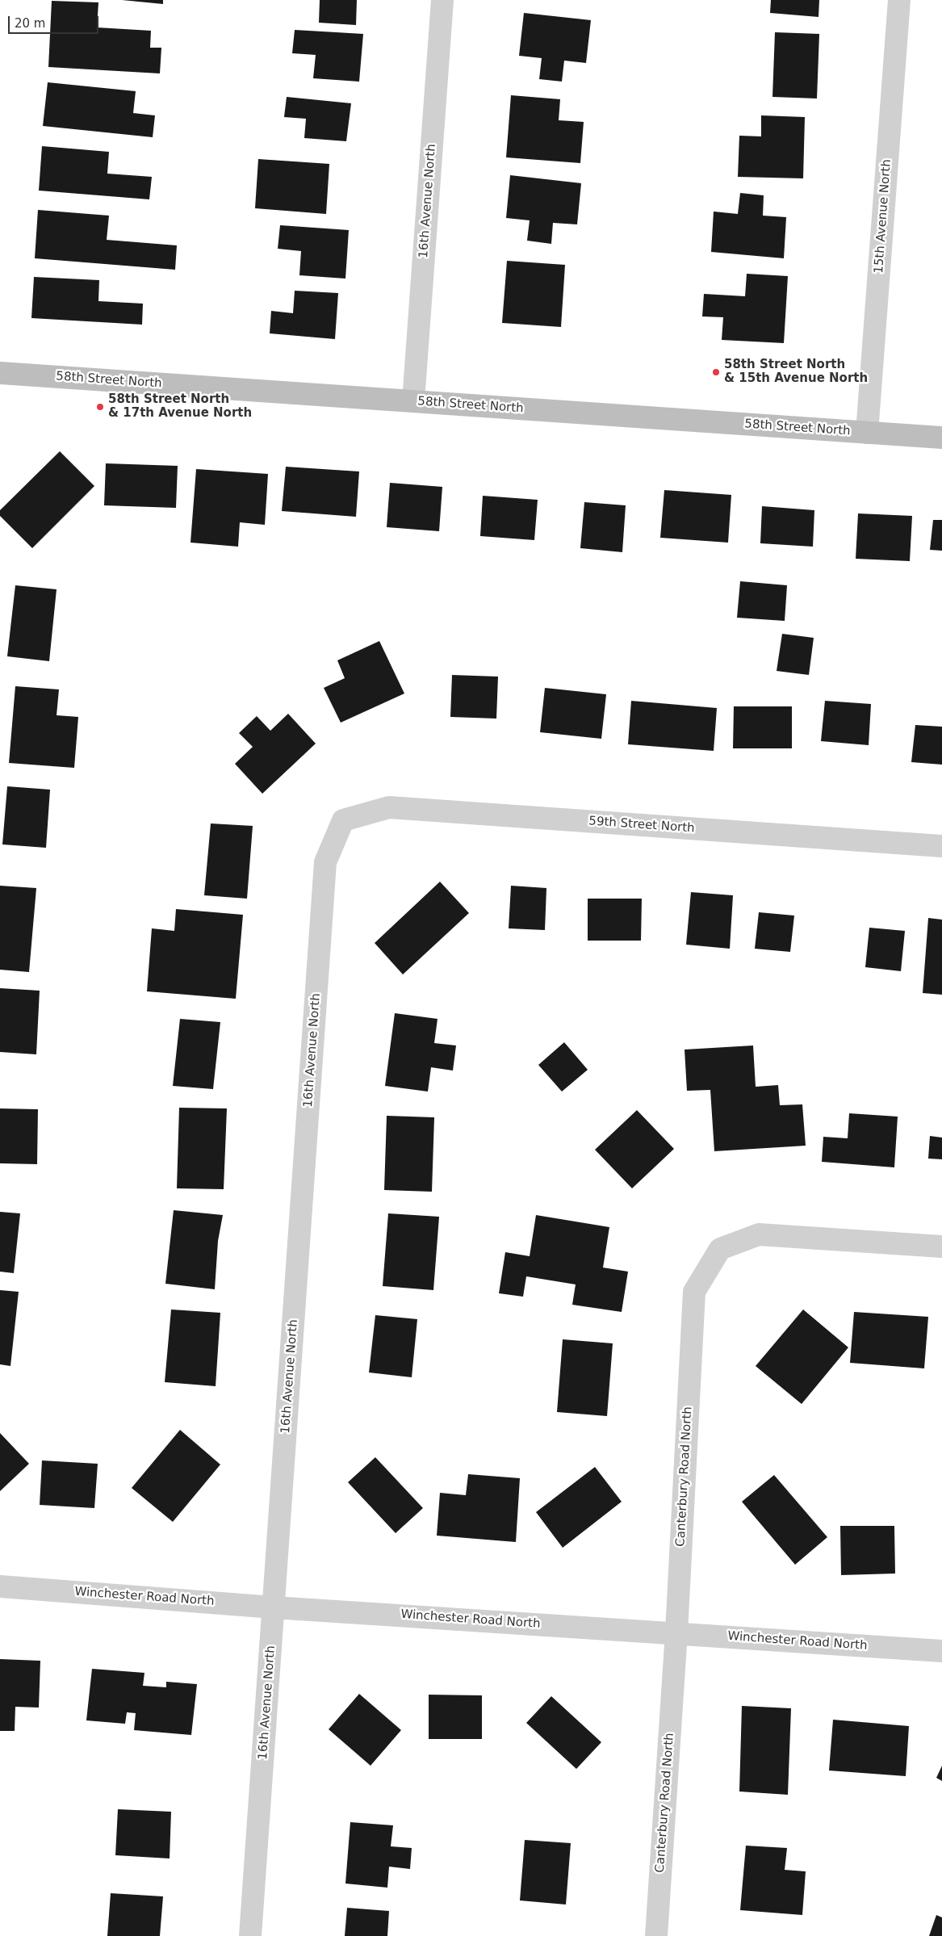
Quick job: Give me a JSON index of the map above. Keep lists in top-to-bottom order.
{
  "streets": {
    "street": [
      "16th Avenue North",
      "15th Avenue North",
      "58th Street North",
      "59th Street North",
      "Canterbury Road North",
      "Winchester Road North"
    ]
  },
  "crossings": [
    ["16th Avenue North", "58th Street North"],
    ["16th Avenue North", "59th Street North"],
    ["16th Avenue North", "Winchester Road North"],
    ["15th Avenue North", "58th Street North"],
    ["Canterbury Road North", "Winchester Road North"]
  ],
  "places": ["58th Street North & 15th Avenue North", "58th Street North & 17th Avenue North"],
  "scale_bar": "20 m"
}
